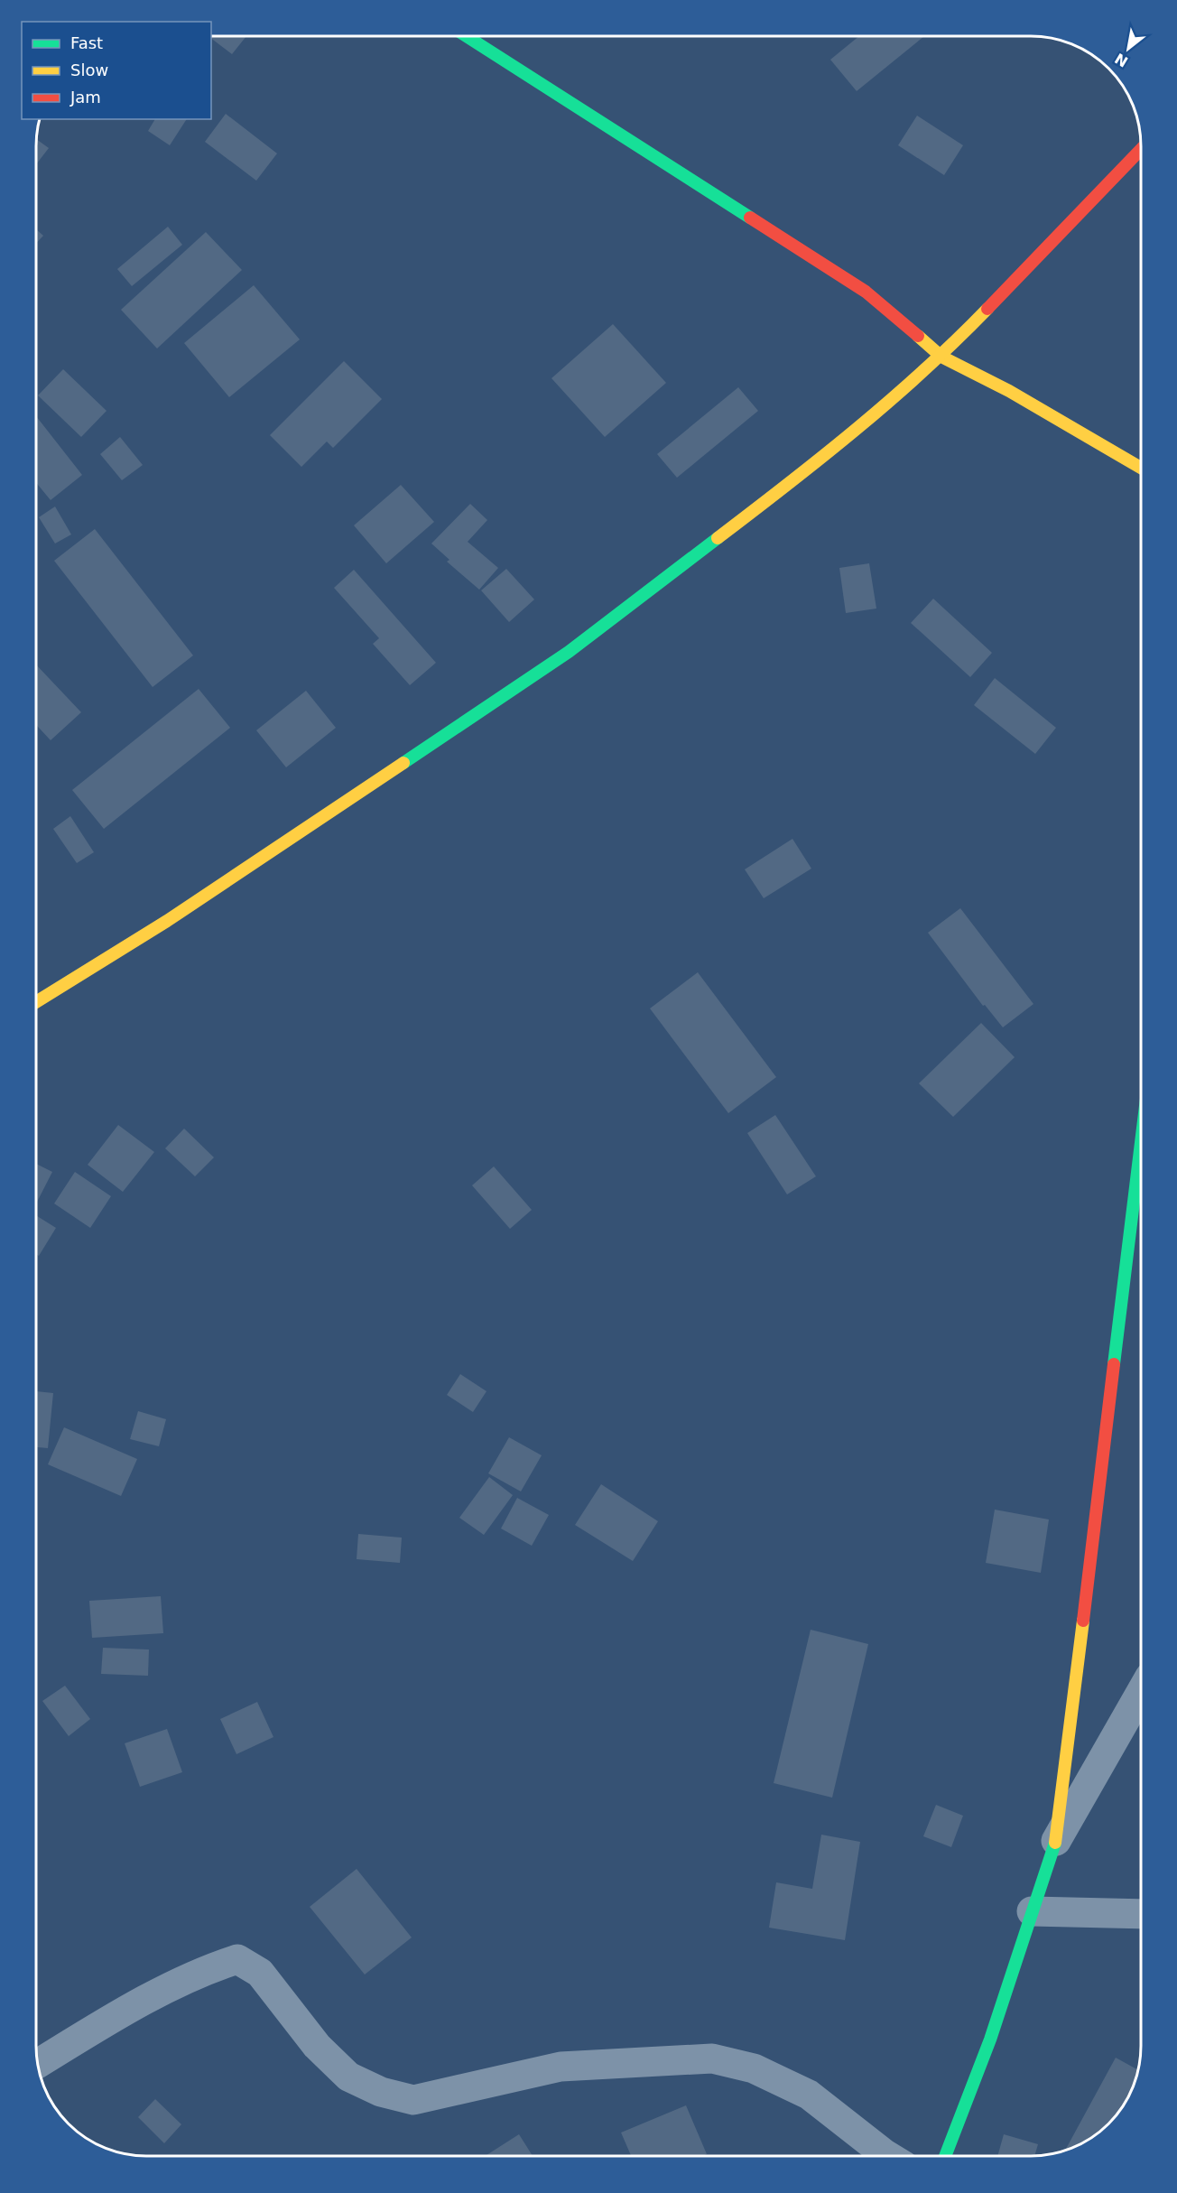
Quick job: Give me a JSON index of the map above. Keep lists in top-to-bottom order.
{
  "legend": ["Fast", "Slow", "Jam"],
  "north": "bottom left"
}
